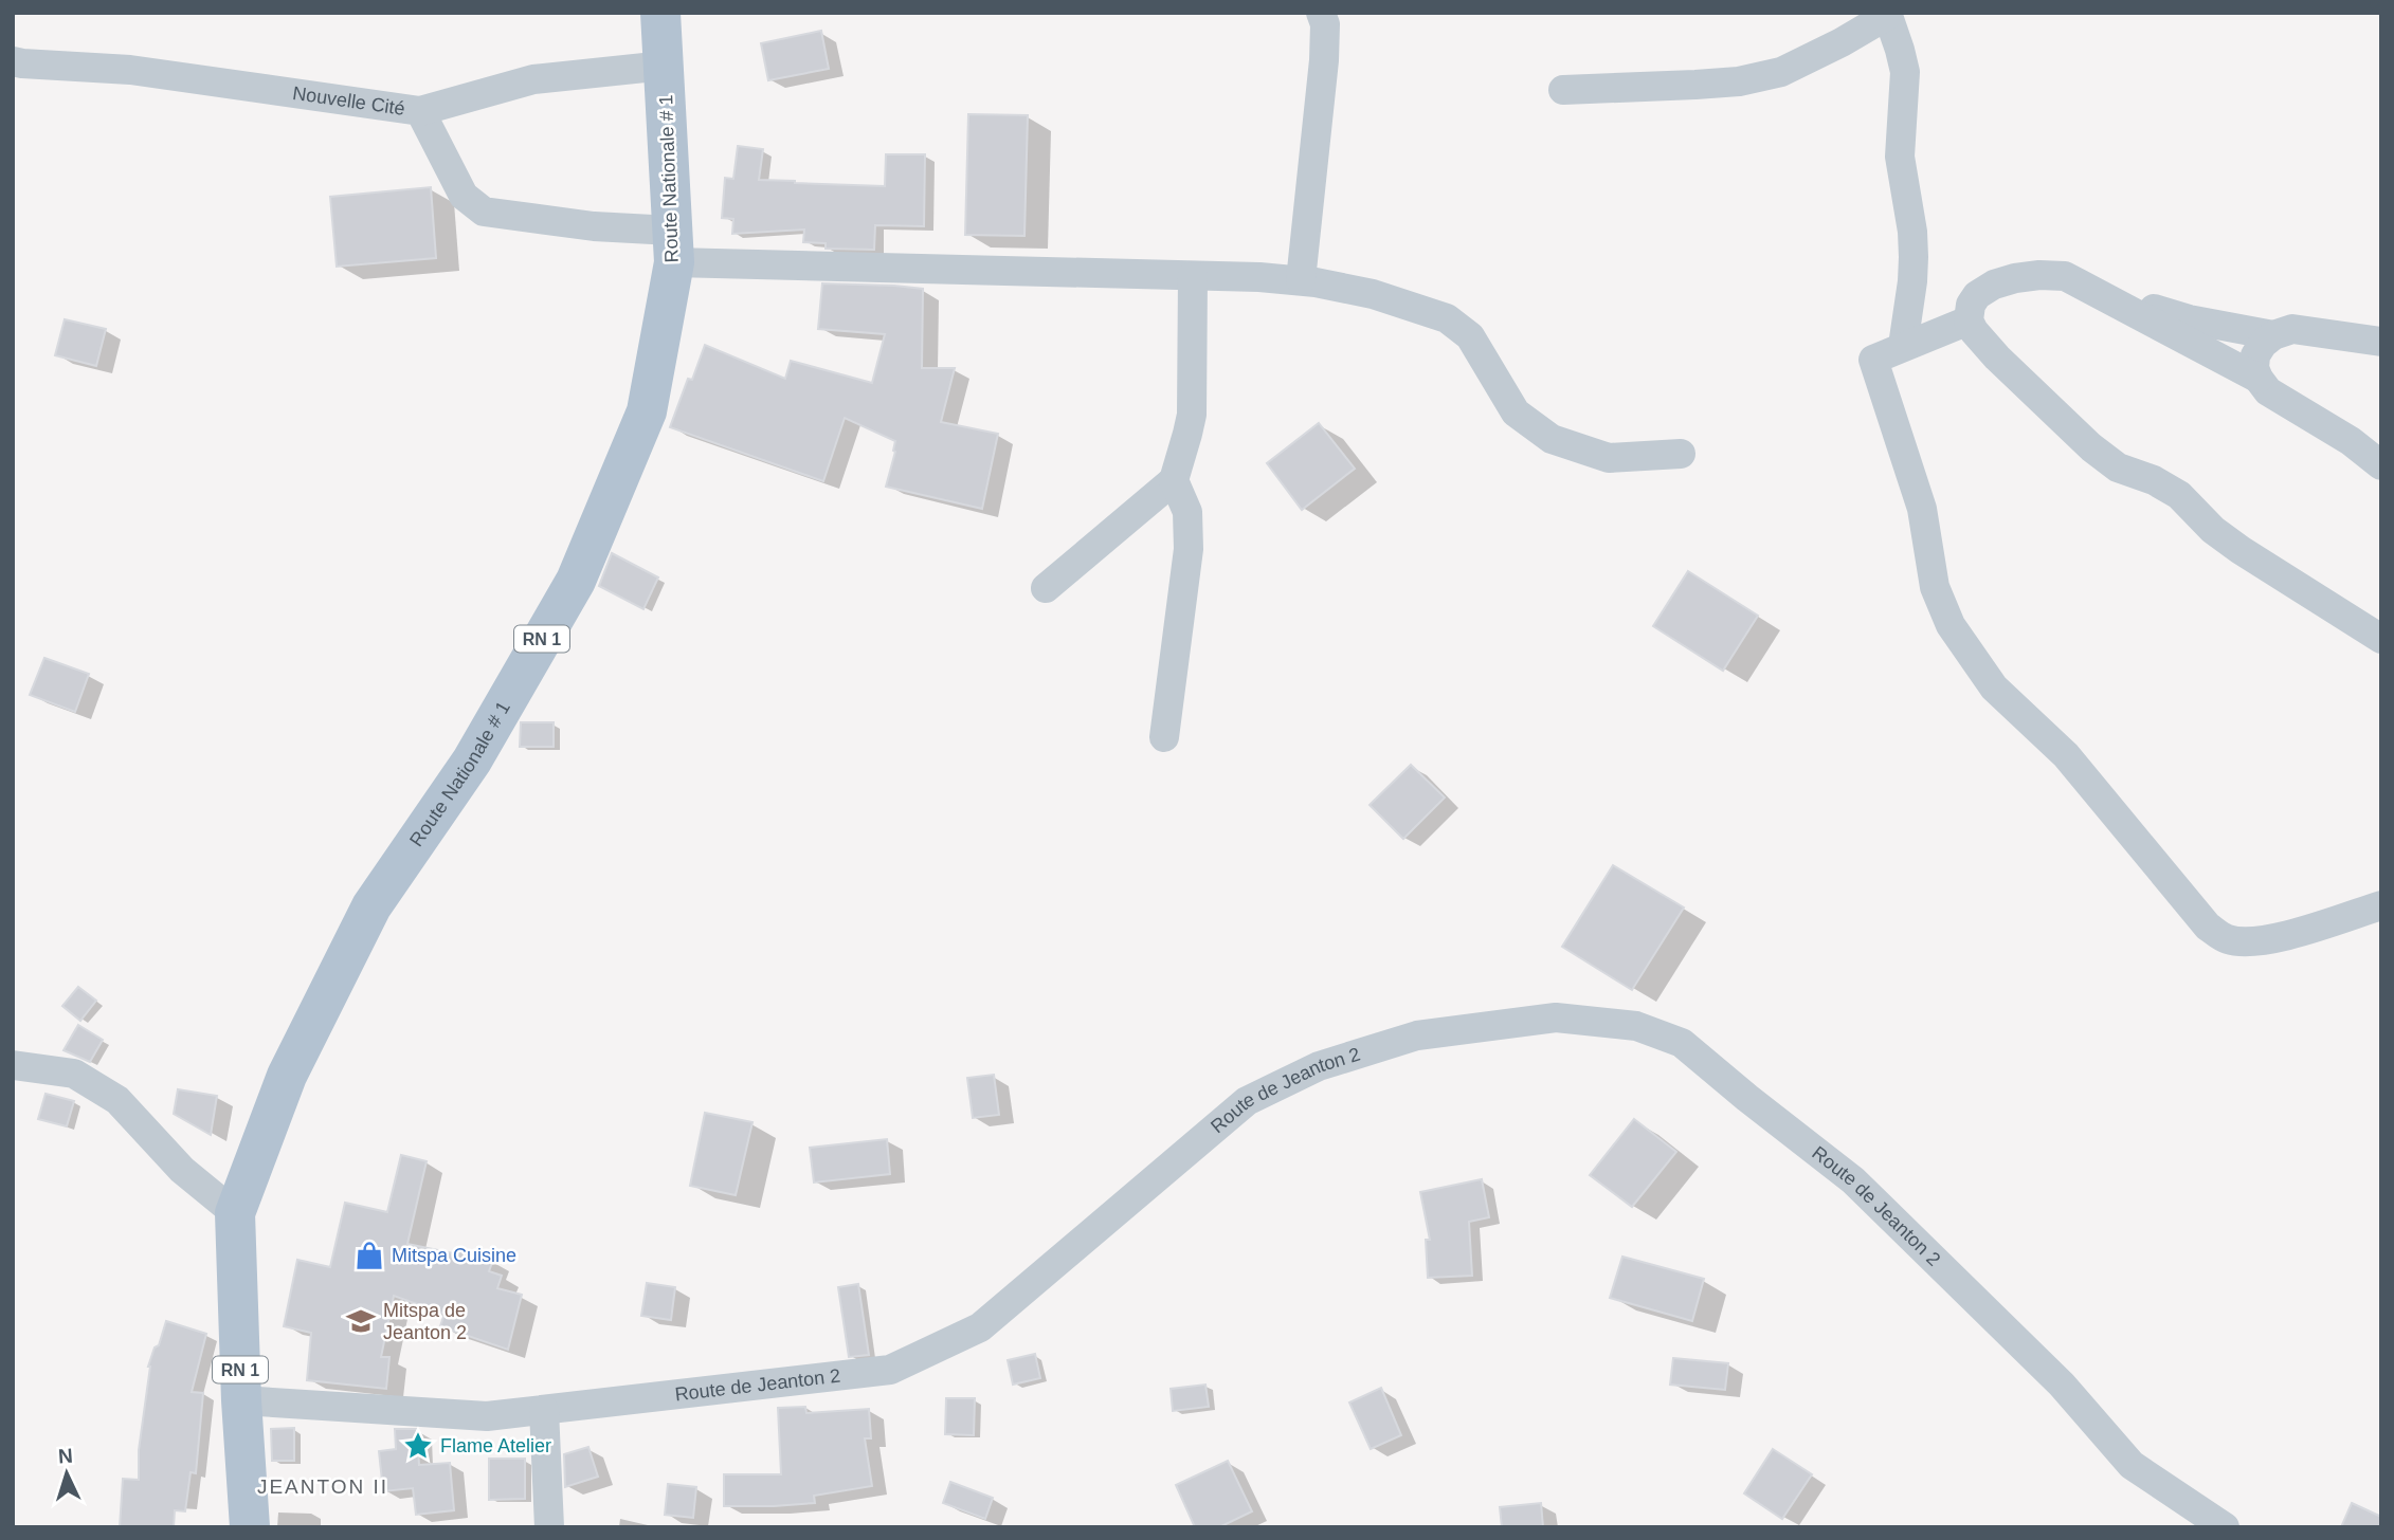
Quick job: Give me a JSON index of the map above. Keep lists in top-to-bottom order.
{
  "streets": {
    "main road": ["Route Nationale # 1", "RN 1"],
    "street": ["Nouvelle Cité", "Route de Jeanton 2"]
  },
  "crossings": [
    ["Nouvelle Cité", "Route Nationale # 1"],
    ["Route Nationale # 1", "Route de Jeanton 2"]
  ],
  "districts": ["JEANTON II"],
  "places": {
    "shop": ["Mitspa Cuisine"],
    "school or university": ["Mitspa de Jeanton 2"],
    "place": ["Flame Atelier"]
  },
  "north": "top"
}
